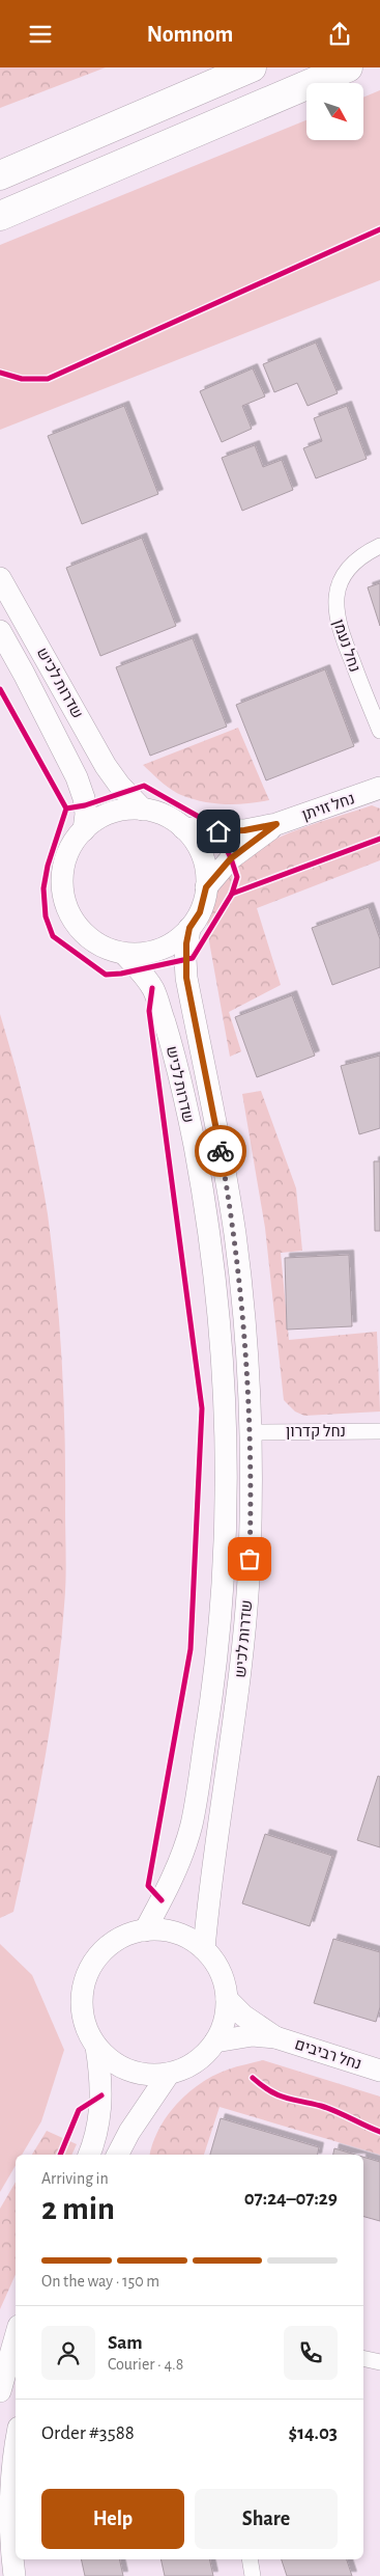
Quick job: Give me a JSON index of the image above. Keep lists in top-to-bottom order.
{
  "streets": {
    "street": [
      "נחל נעמן",
      "שדרות לכיש",
      "נחל זויתן",
      "נחל קדרון",
      "נחל רביבים"
    ]
  },
  "crossings": [
    ["שדרות לכיש", "נחל זויתן"],
    ["שדרות לכיש", "נחל קדרון"],
    ["שדרות לכיש", "נחל רביבים"]
  ],
  "north": "bottom right",
  "page": {
    "header": "Nomnom",
    "heading": ["2 min", "Arriving in", "07:24–07:29"],
    "panel": [
      "Sam",
      "Courier · 4.8",
      "Order #3588",
      "$14.03"
    ],
    "bar": "On the way · 150 m",
    "buttons": ["Help", "Share"]
  }
}
